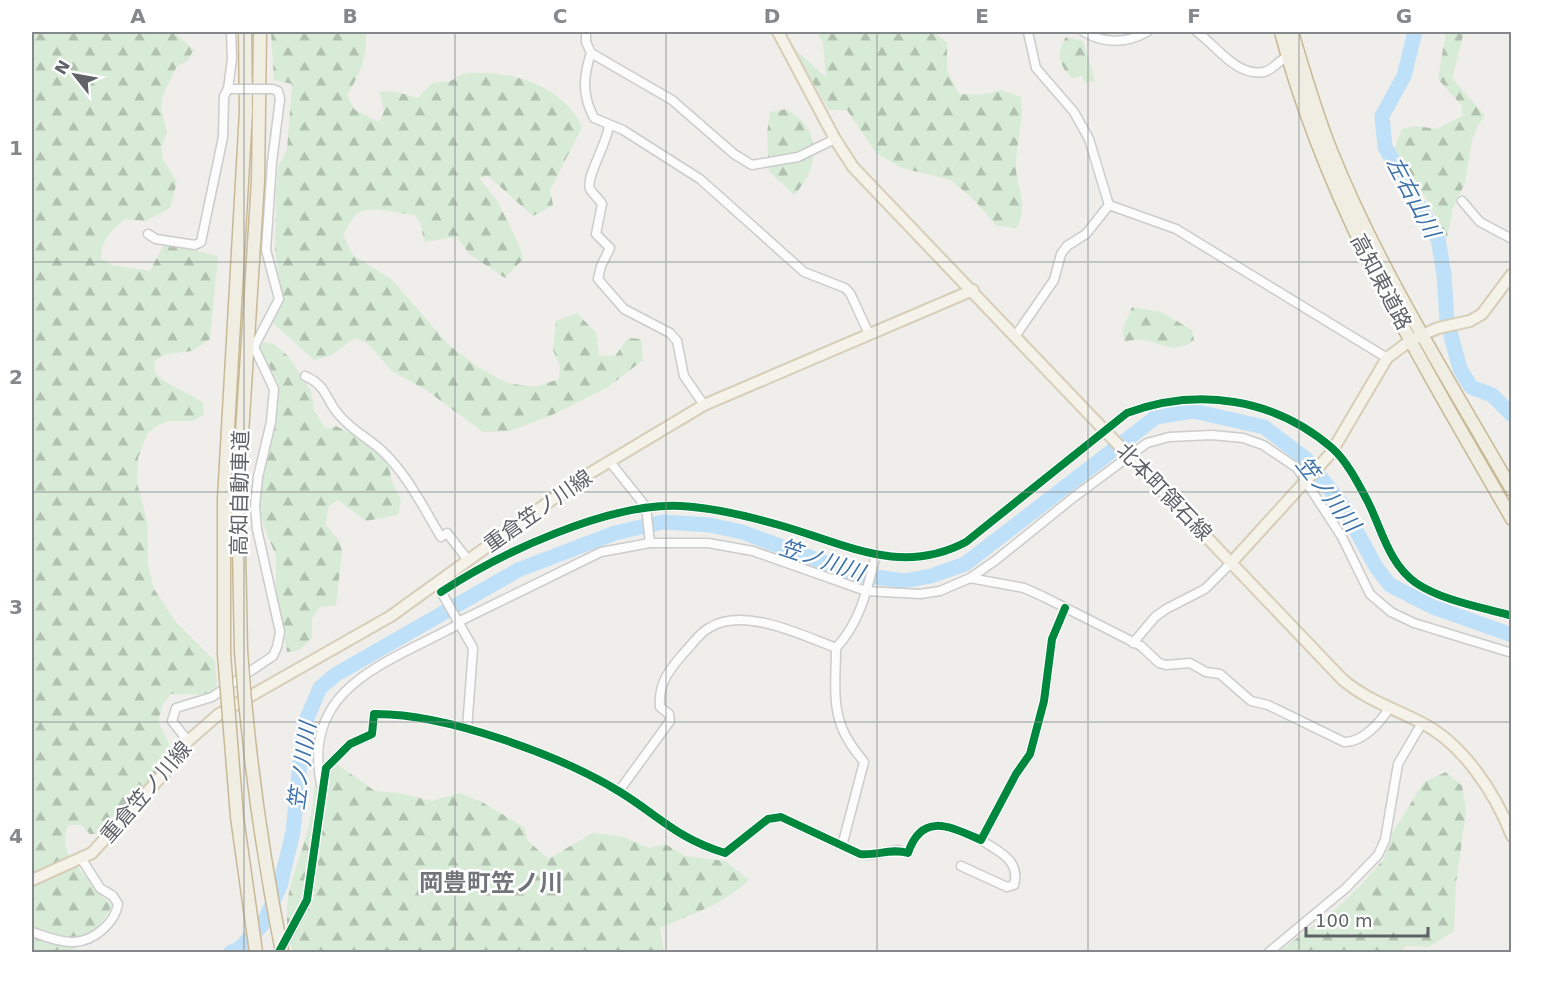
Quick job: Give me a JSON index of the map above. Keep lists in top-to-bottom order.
{
  "streets": {
    "highway": ["高知東道路", "高知自動車道"],
    "main road": ["北本町領石線", "重倉笠ノ川線"]
  },
  "crossings": [
    ["北本町領石線", "重倉笠ノ川線"]
  ],
  "districts": ["岡豊町笠ノ川"],
  "water": ["左右山川", "笠ノ川川"],
  "scale_bar": "100 m",
  "north": "top left",
  "grid": {
    "columns": [
      "A",
      "B",
      "C",
      "D",
      "E",
      "F",
      "G"
    ],
    "rows": [
      "1",
      "2",
      "3",
      "4"
    ]
  }
}
